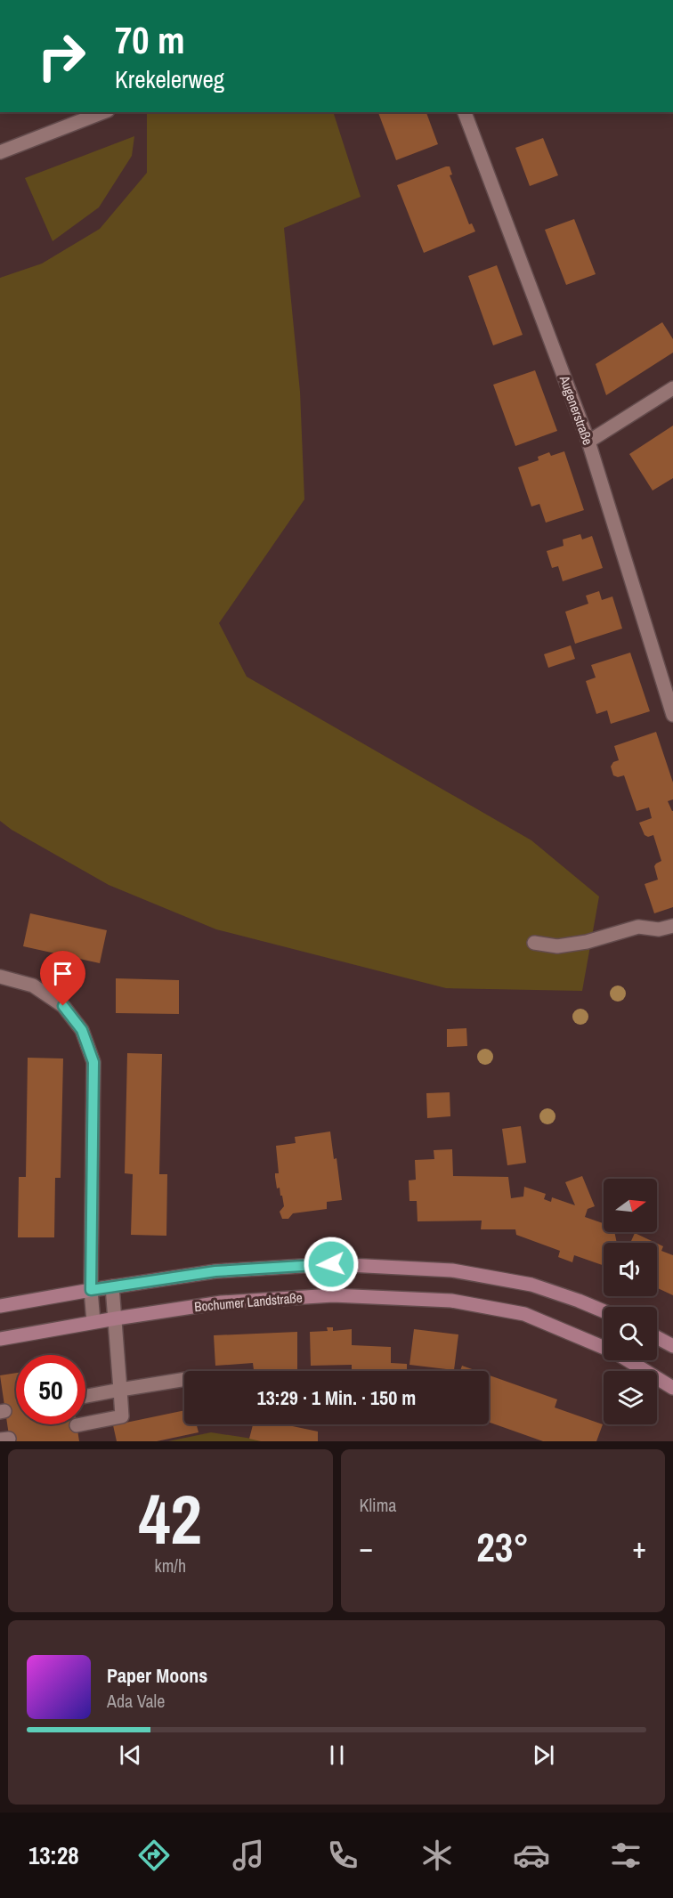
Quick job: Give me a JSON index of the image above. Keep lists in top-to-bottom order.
{
  "streets": {
    "main road": ["Bochumer Landstraße"],
    "street": ["Augenerstraße"]
  },
  "north": "right",
  "page": {
    "turn": ["70 m", "Krekelerweg"],
    "limit": "50",
    "trip": "13:29 · 1 Min. · 150 m",
    "tile": [
      ["42", "km/h"],
      "Klima"
    ],
    "heat": ["−", "23°", "+"],
    "song": ["Paper Moons", "Ada Vale"],
    "tabs": "13:28"
  }
}
